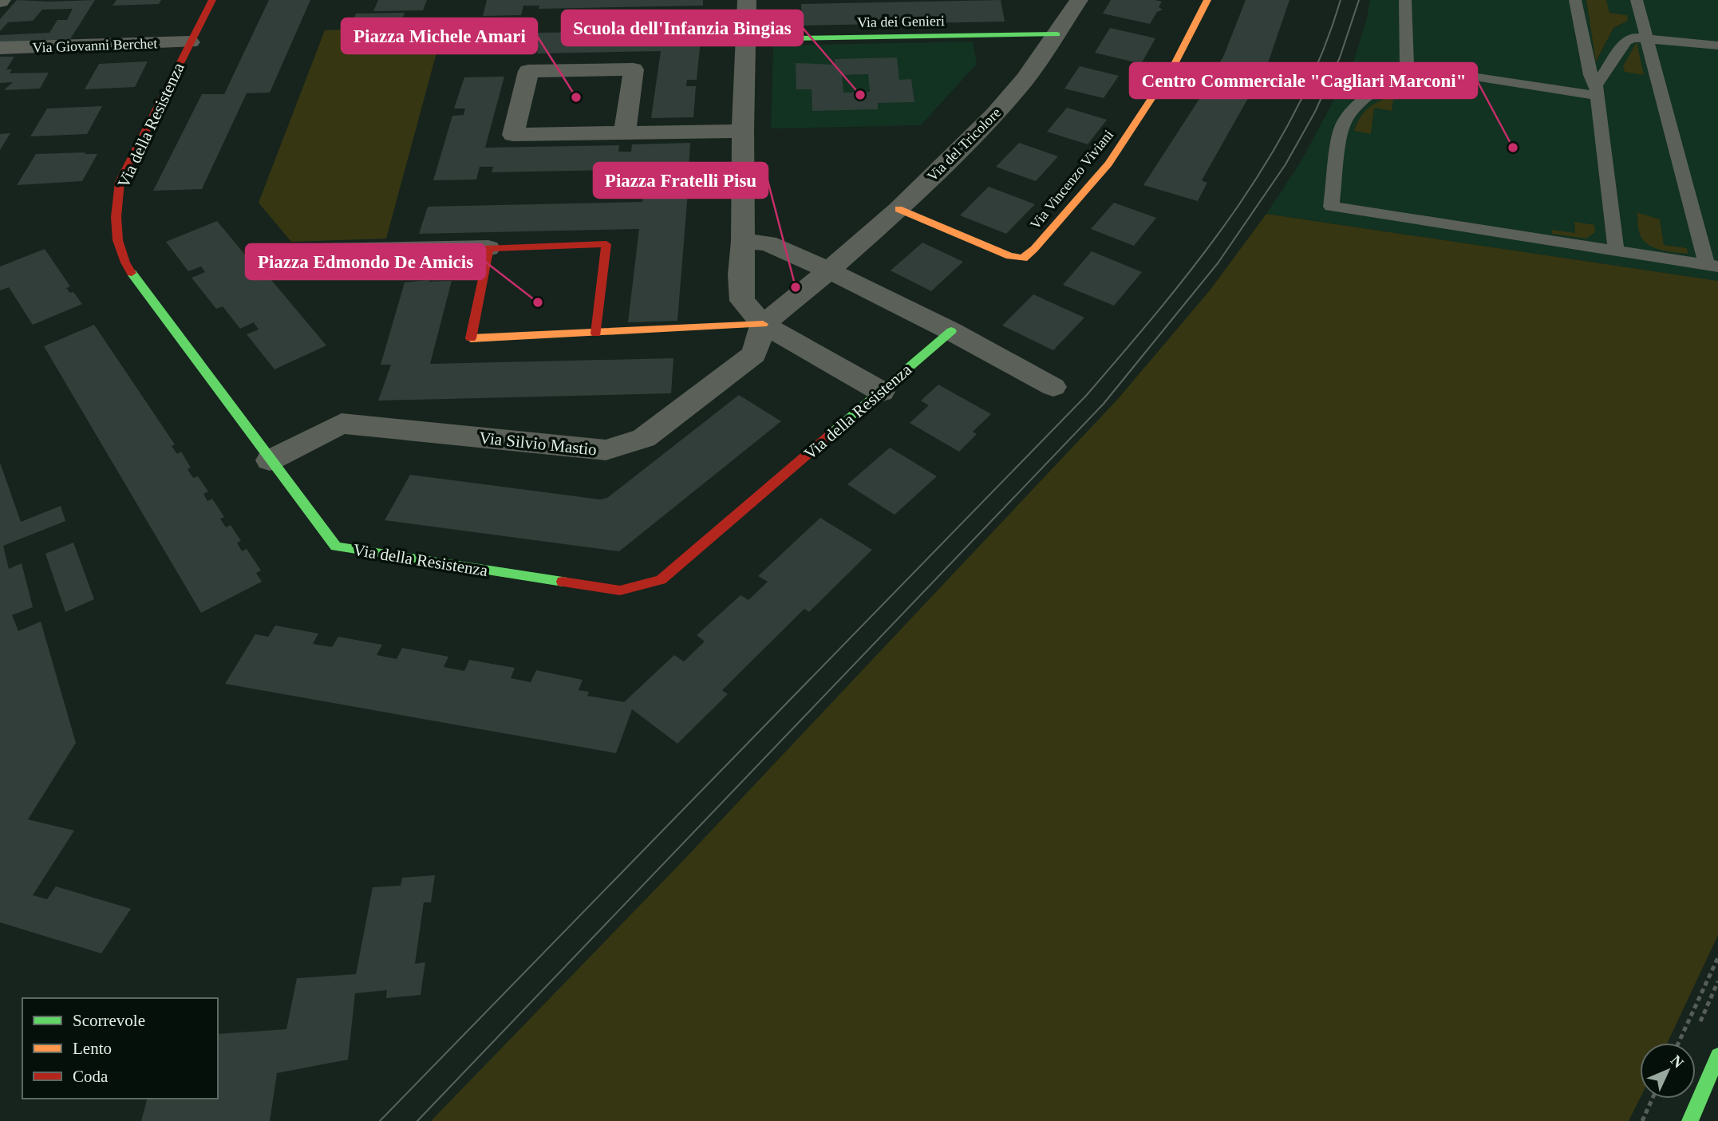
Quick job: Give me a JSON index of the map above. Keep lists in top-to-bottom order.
{
  "streets": {
    "street": [
      "Via dei Genieri",
      "Via Giovanni Berchet",
      "Via della Resistenza",
      "Via del Tricolore",
      "Via Vincenzo Viviani",
      "Via Silvio Mastio"
    ]
  },
  "crossings": [
    ["Via dei Genieri", "Via del Tricolore"],
    ["Via Giovanni Berchet", "Via della Resistenza"],
    ["Via della Resistenza", "Via Silvio Mastio"],
    ["Via del Tricolore", "Via Vincenzo Viviani"]
  ],
  "places": [
    "Scuola dell'Infanzia Bingias",
    "Piazza Michele Amari",
    "Centro Commerciale \"Cagliari Marconi\"",
    "Piazza Fratelli Pisu",
    "Piazza Edmondo De Amicis"
  ],
  "legend": ["Scorrevole", "Lento", "Coda"],
  "north": "top right"
}
